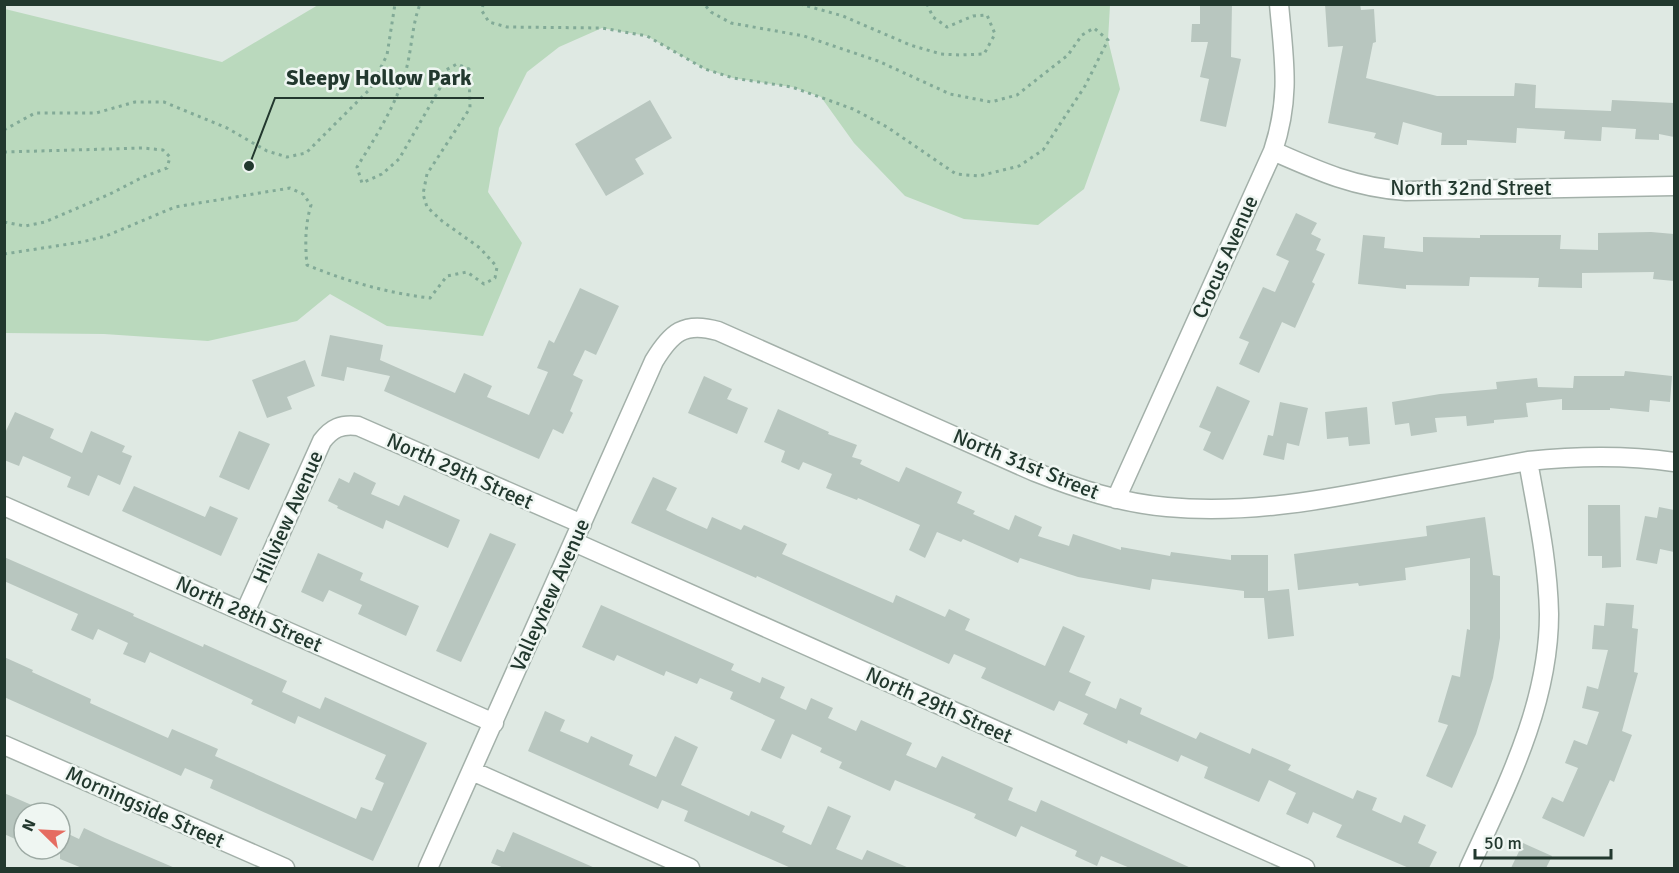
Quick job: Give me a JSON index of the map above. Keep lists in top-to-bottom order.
{
  "streets": {
    "street": [
      "North 32nd Street",
      "Crocus Avenue",
      "North 31st Street",
      "North 29th Street",
      "Hillview Avenue",
      "Valleyview Avenue",
      "North 28th Street",
      "Morningside Street"
    ]
  },
  "crossings": [
    ["North 32nd Street", "Crocus Avenue"],
    ["Crocus Avenue", "North 31st Street"],
    ["North 31st Street", "Valleyview Avenue"],
    ["North 29th Street", "Hillview Avenue"],
    ["North 29th Street", "Valleyview Avenue"],
    ["Hillview Avenue", "North 28th Street"],
    ["Valleyview Avenue", "North 28th Street"]
  ],
  "places": ["Sleepy Hollow Park"],
  "scale_bar": "50 m",
  "north": "top left"
}
